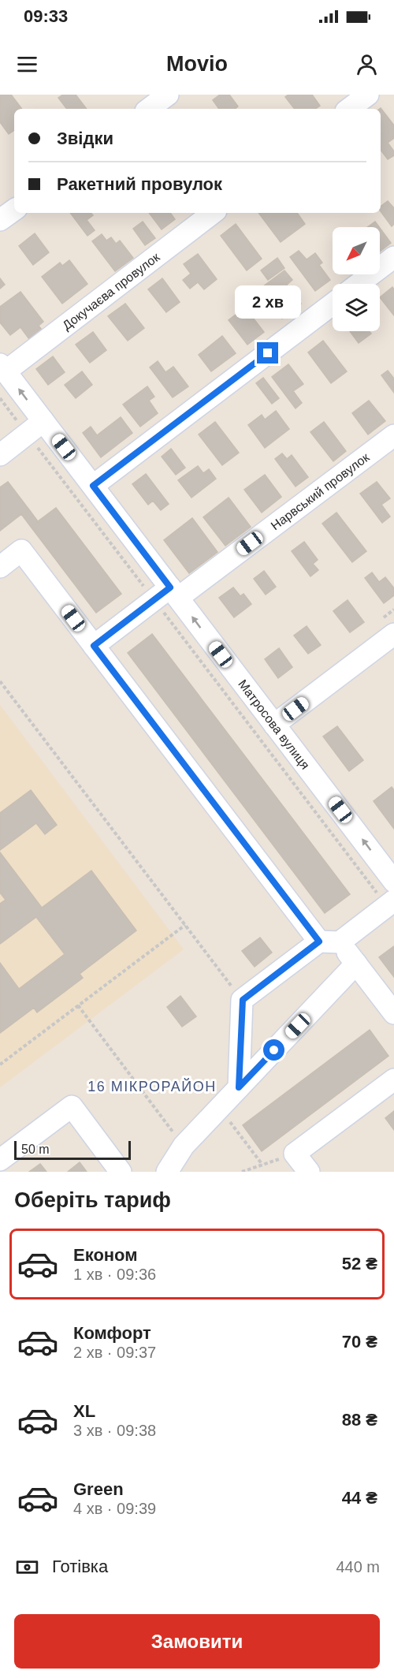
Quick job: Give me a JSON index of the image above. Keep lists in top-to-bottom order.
{
  "streets": {
    "street": ["Докучаєва провулок", "Нарвський провулок", "Матросова вулиця"]
  },
  "crossings": [
    ["Докучаєва провулок", "Матросова вулиця"],
    ["Нарвський провулок", "Матросова вулиця"]
  ],
  "districts": ["16 МІКРОРАЙОН"],
  "scale_bar": "50 m",
  "north": "bottom left",
  "page": {
    "status": "09:33",
    "header": "Movio",
    "banner": ["Звідки", "Ракетний провулок"],
    "bubble": "2 хв",
    "scale": "50 m",
    "heading": "Оберіть тариф",
    "list": [
      {
        "name": "Економ",
        "note": "1 хв · 09:36",
        "value": "52 ₴"
      },
      {
        "name": "Комфорт",
        "note": "2 хв · 09:37",
        "value": "70 ₴"
      },
      {
        "name": "XL",
        "note": "3 хв · 09:38",
        "value": "88 ₴"
      },
      {
        "name": "Green",
        "note": "4 хв · 09:39",
        "value": "44 ₴"
      }
    ],
    "pay": ["Готівка", "440 m"],
    "buttons": "Замовити"
  }
}
